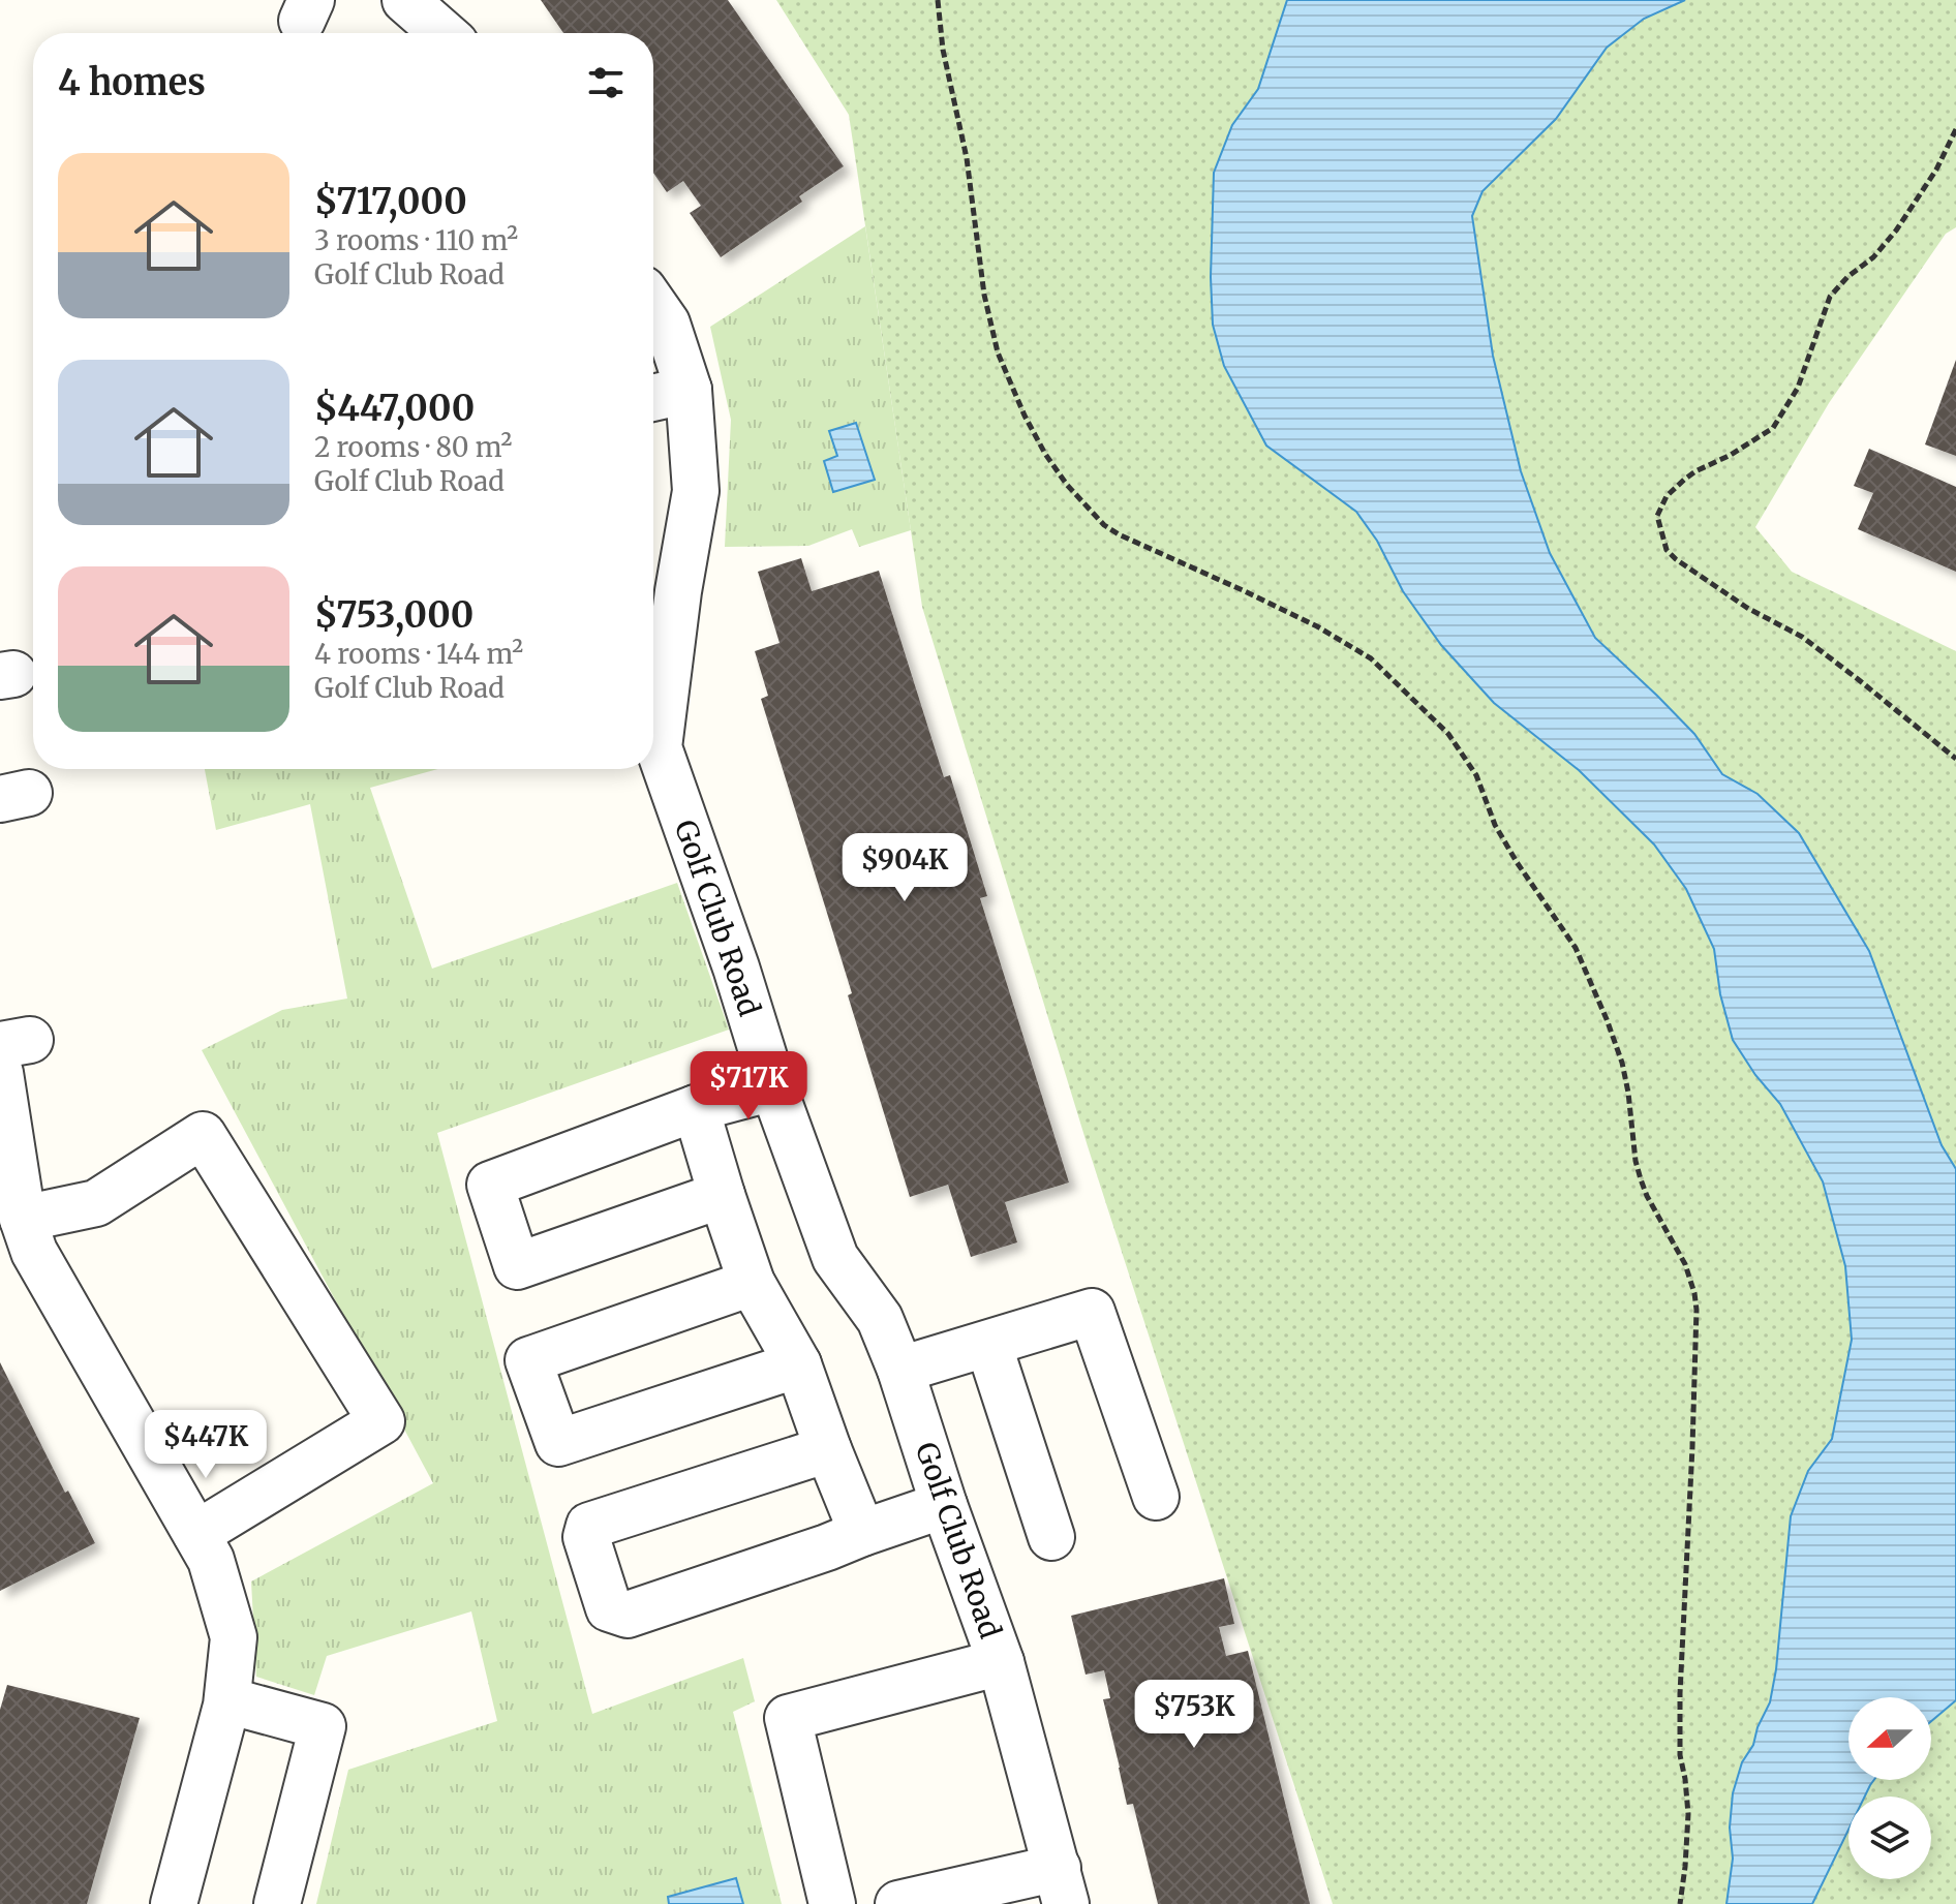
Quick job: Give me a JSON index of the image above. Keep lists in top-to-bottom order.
{
  "streets": {
    "street": ["Golf Club Road"]
  },
  "north": "left",
  "page": {
    "heading": "4 homes",
    "list": [
      {
        "name": "$717,000",
        "note": "3 rooms · 110 m² · Golf Club Road"
      },
      {
        "name": "$447,000",
        "note": "2 rooms · 80 m² · Golf Club Road"
      },
      {
        "name": "$753,000",
        "note": "4 rooms · 144 m² · Golf Club Road"
      }
    ],
    "price": [
      "$904K",
      "$717K",
      "$447K",
      "$753K"
    ]
  }
}
